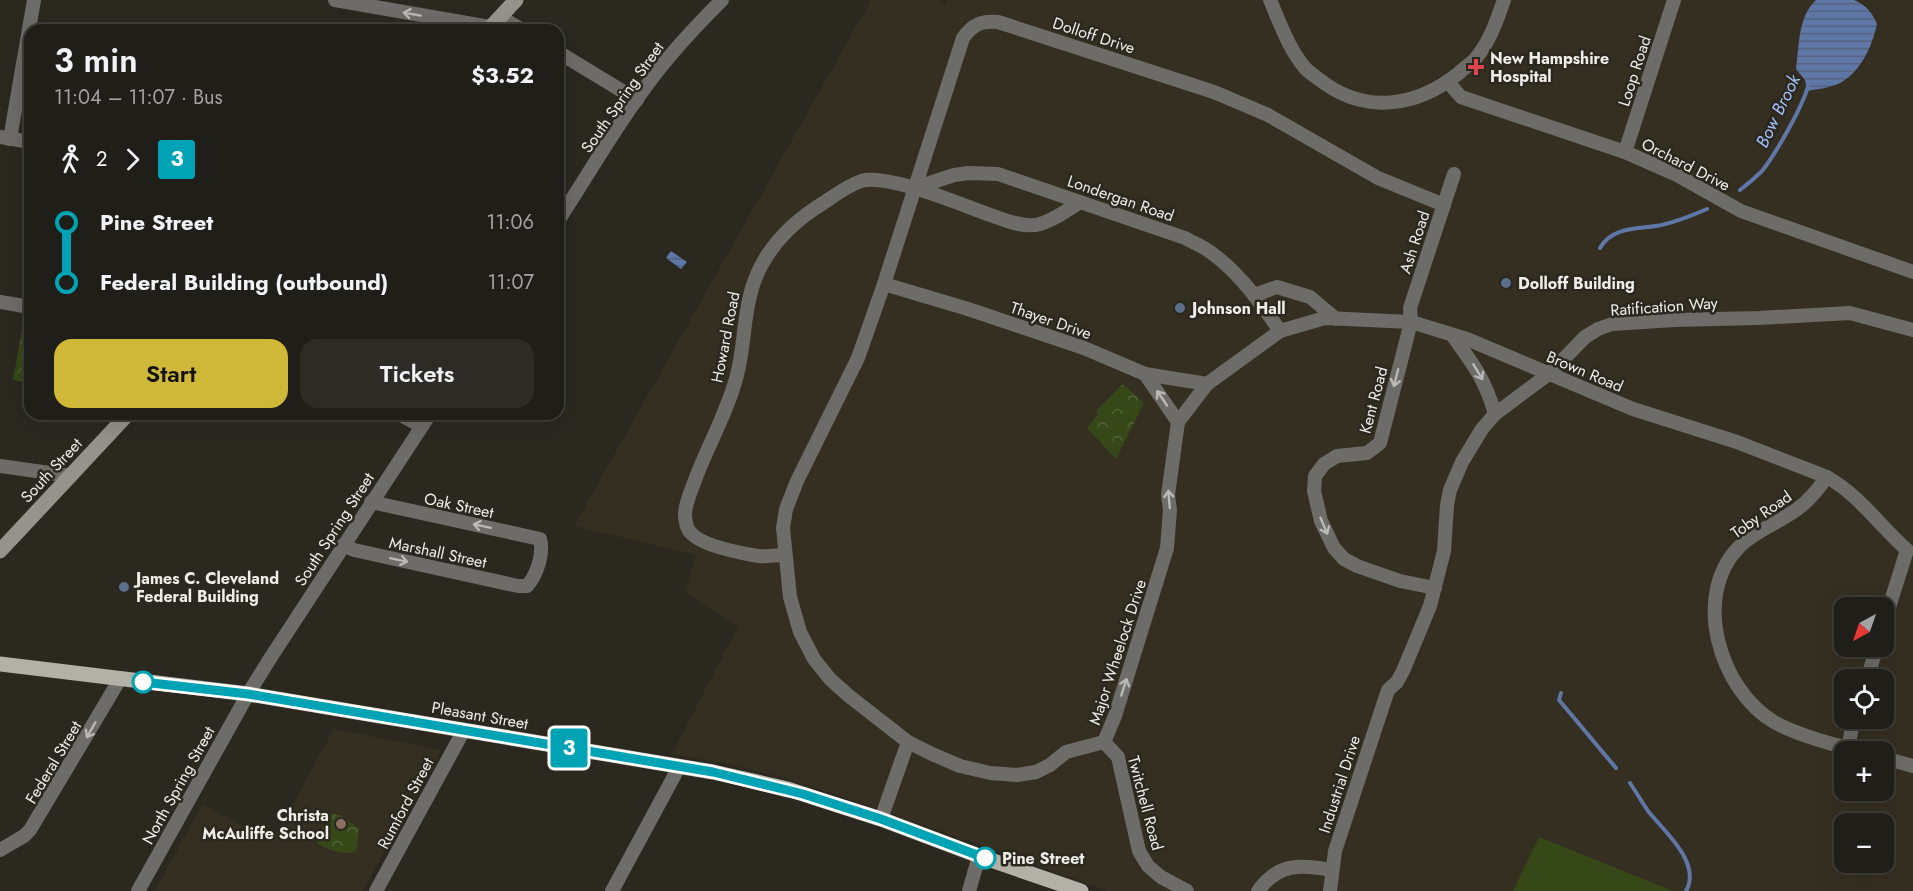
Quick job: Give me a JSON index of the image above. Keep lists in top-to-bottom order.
{
  "streets": {
    "main road": ["South Street", "Pleasant Street"],
    "street": [
      "Dolloff Drive",
      "Loop Road",
      "South Spring Street",
      "Orchard Drive",
      "Londergan Road",
      "Ash Road",
      "Ratification Way",
      "Thayer Drive",
      "Howard Road",
      "Brown Road",
      "Kent Road",
      "Oak Street",
      "Toby Road",
      "Marshall Street",
      "Major Wheelock Drive",
      "Federal Street",
      "Industrial Drive",
      "North Spring Street",
      "Rumford Street",
      "Twitchell Road"
    ]
  },
  "crossings": [
    ["Dolloff Drive", "Londergan Road"],
    ["Dolloff Drive", "Ash Road"],
    ["Dolloff Drive", "Thayer Drive"],
    ["Dolloff Drive", "Howard Road"],
    ["Dolloff Drive", "Major Wheelock Drive"],
    ["Loop Road", "Orchard Drive"],
    ["South Spring Street", "Oak Street"],
    ["South Spring Street", "Marshall Street"],
    ["South Spring Street", "Pleasant Street"],
    ["South Spring Street", "North Spring Street"],
    ["Londergan Road", "Howard Road"],
    ["Londergan Road", "Brown Road"],
    ["Ash Road", "Brown Road"],
    ["Ash Road", "Kent Road"],
    ["Ratification Way", "Brown Road"],
    ["Ratification Way", "Kent Road"],
    ["Ratification Way", "Industrial Drive"],
    ["Thayer Drive", "Brown Road"],
    ["Howard Road", "Major Wheelock Drive"],
    ["Brown Road", "Kent Road"],
    ["Brown Road", "Toby Road"],
    ["Brown Road", "Major Wheelock Drive"],
    ["Oak Street", "Marshall Street"],
    ["Major Wheelock Drive", "Twitchell Road"],
    ["Pleasant Street", "Federal Street"],
    ["Pleasant Street", "North Spring Street"],
    ["Pleasant Street", "Rumford Street"]
  ],
  "one_way": ["Marshall Street", "Federal Street"],
  "water": ["Bow Brook"],
  "places": {
    "health": ["New Hampshire Hospital"],
    "other": [
      "Dolloff Building",
      "Johnson Hall",
      "James C. Cleveland Federal Building",
      "Christa McAuliffe School",
      "Pine Street"
    ]
  },
  "lines": ["bus line 3"],
  "north": "bottom left",
  "page": {
    "on_map": "3",
    "heading": ["3 min", "11:04 – 11:07 · Bus", "$3.52"],
    "legs": ["2", "3"],
    "list": [
      {
        "name": "Pine Street",
        "value": "11:06"
      },
      {
        "name": "Federal Building (outbound)",
        "value": "11:07"
      }
    ],
    "buttons": ["Start", "Tickets"],
    "map_buttons": ["+", "−"]
  }
}
